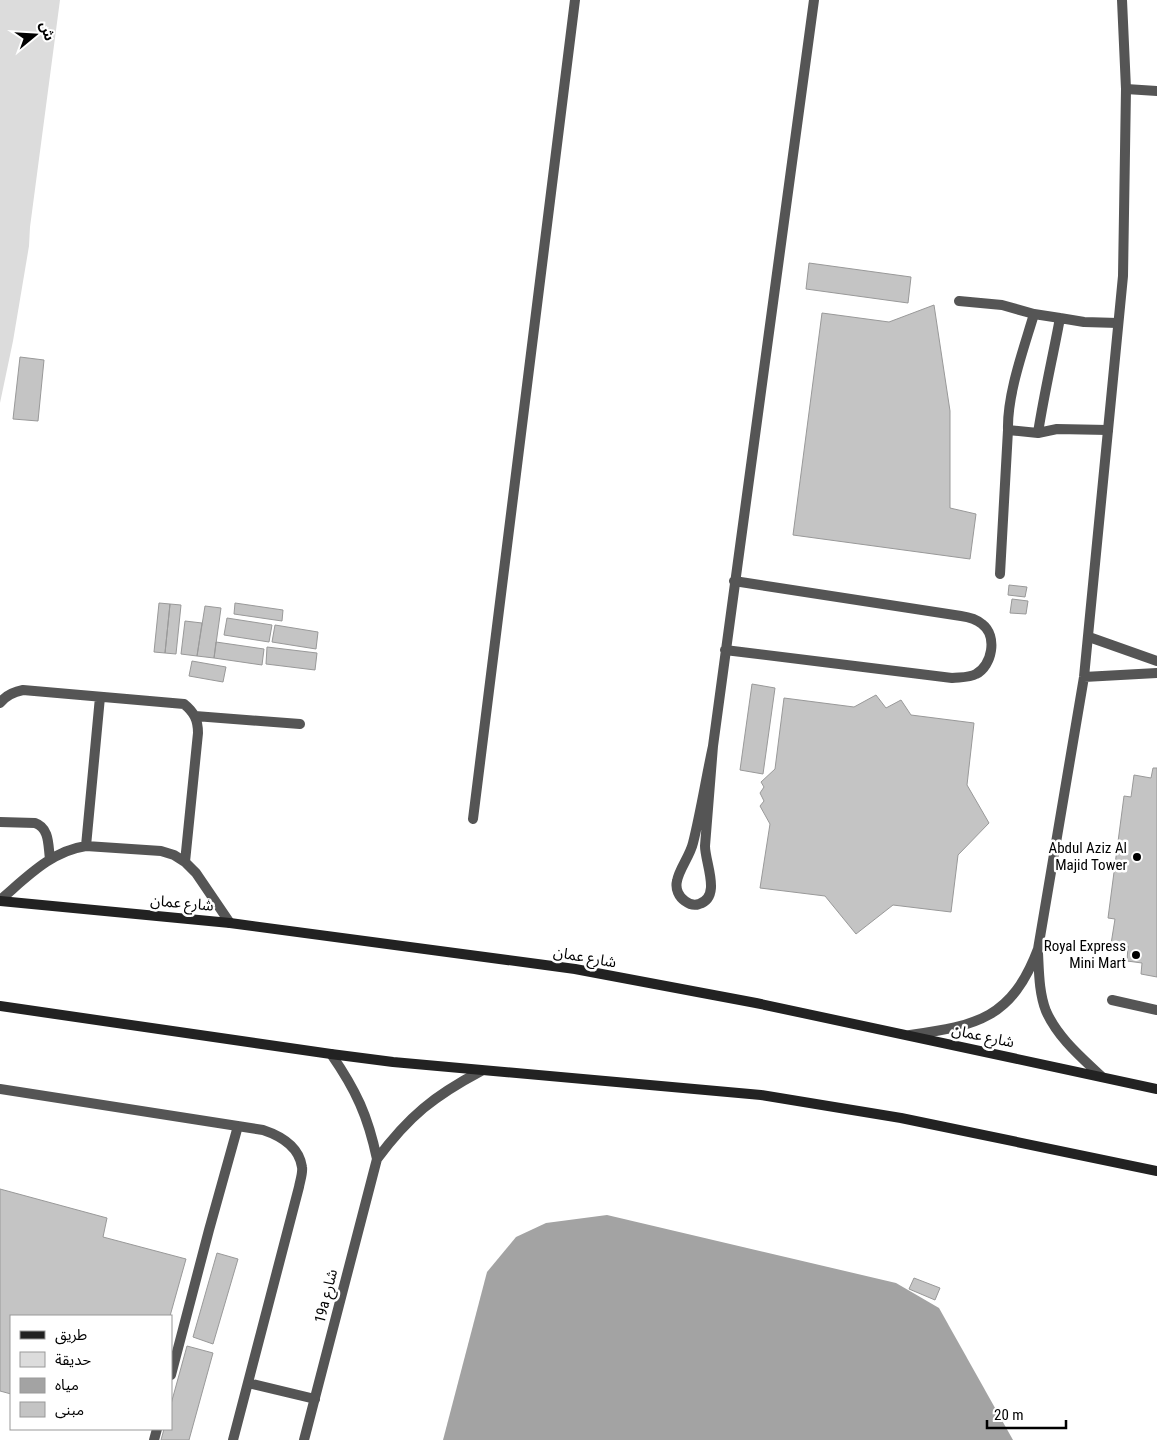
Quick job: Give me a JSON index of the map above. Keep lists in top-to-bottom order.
{
  "streets": {
    "street": ["شارع عمان", "19a شارع"]
  },
  "places": ["Abdul Aziz Al Majid Tower", "Royal Express Mini Mart"],
  "legend": [
    "طريق",
    "حديقة",
    "مياه",
    "مبنى"
  ],
  "scale_bar": "20 m",
  "north": "right"
}
